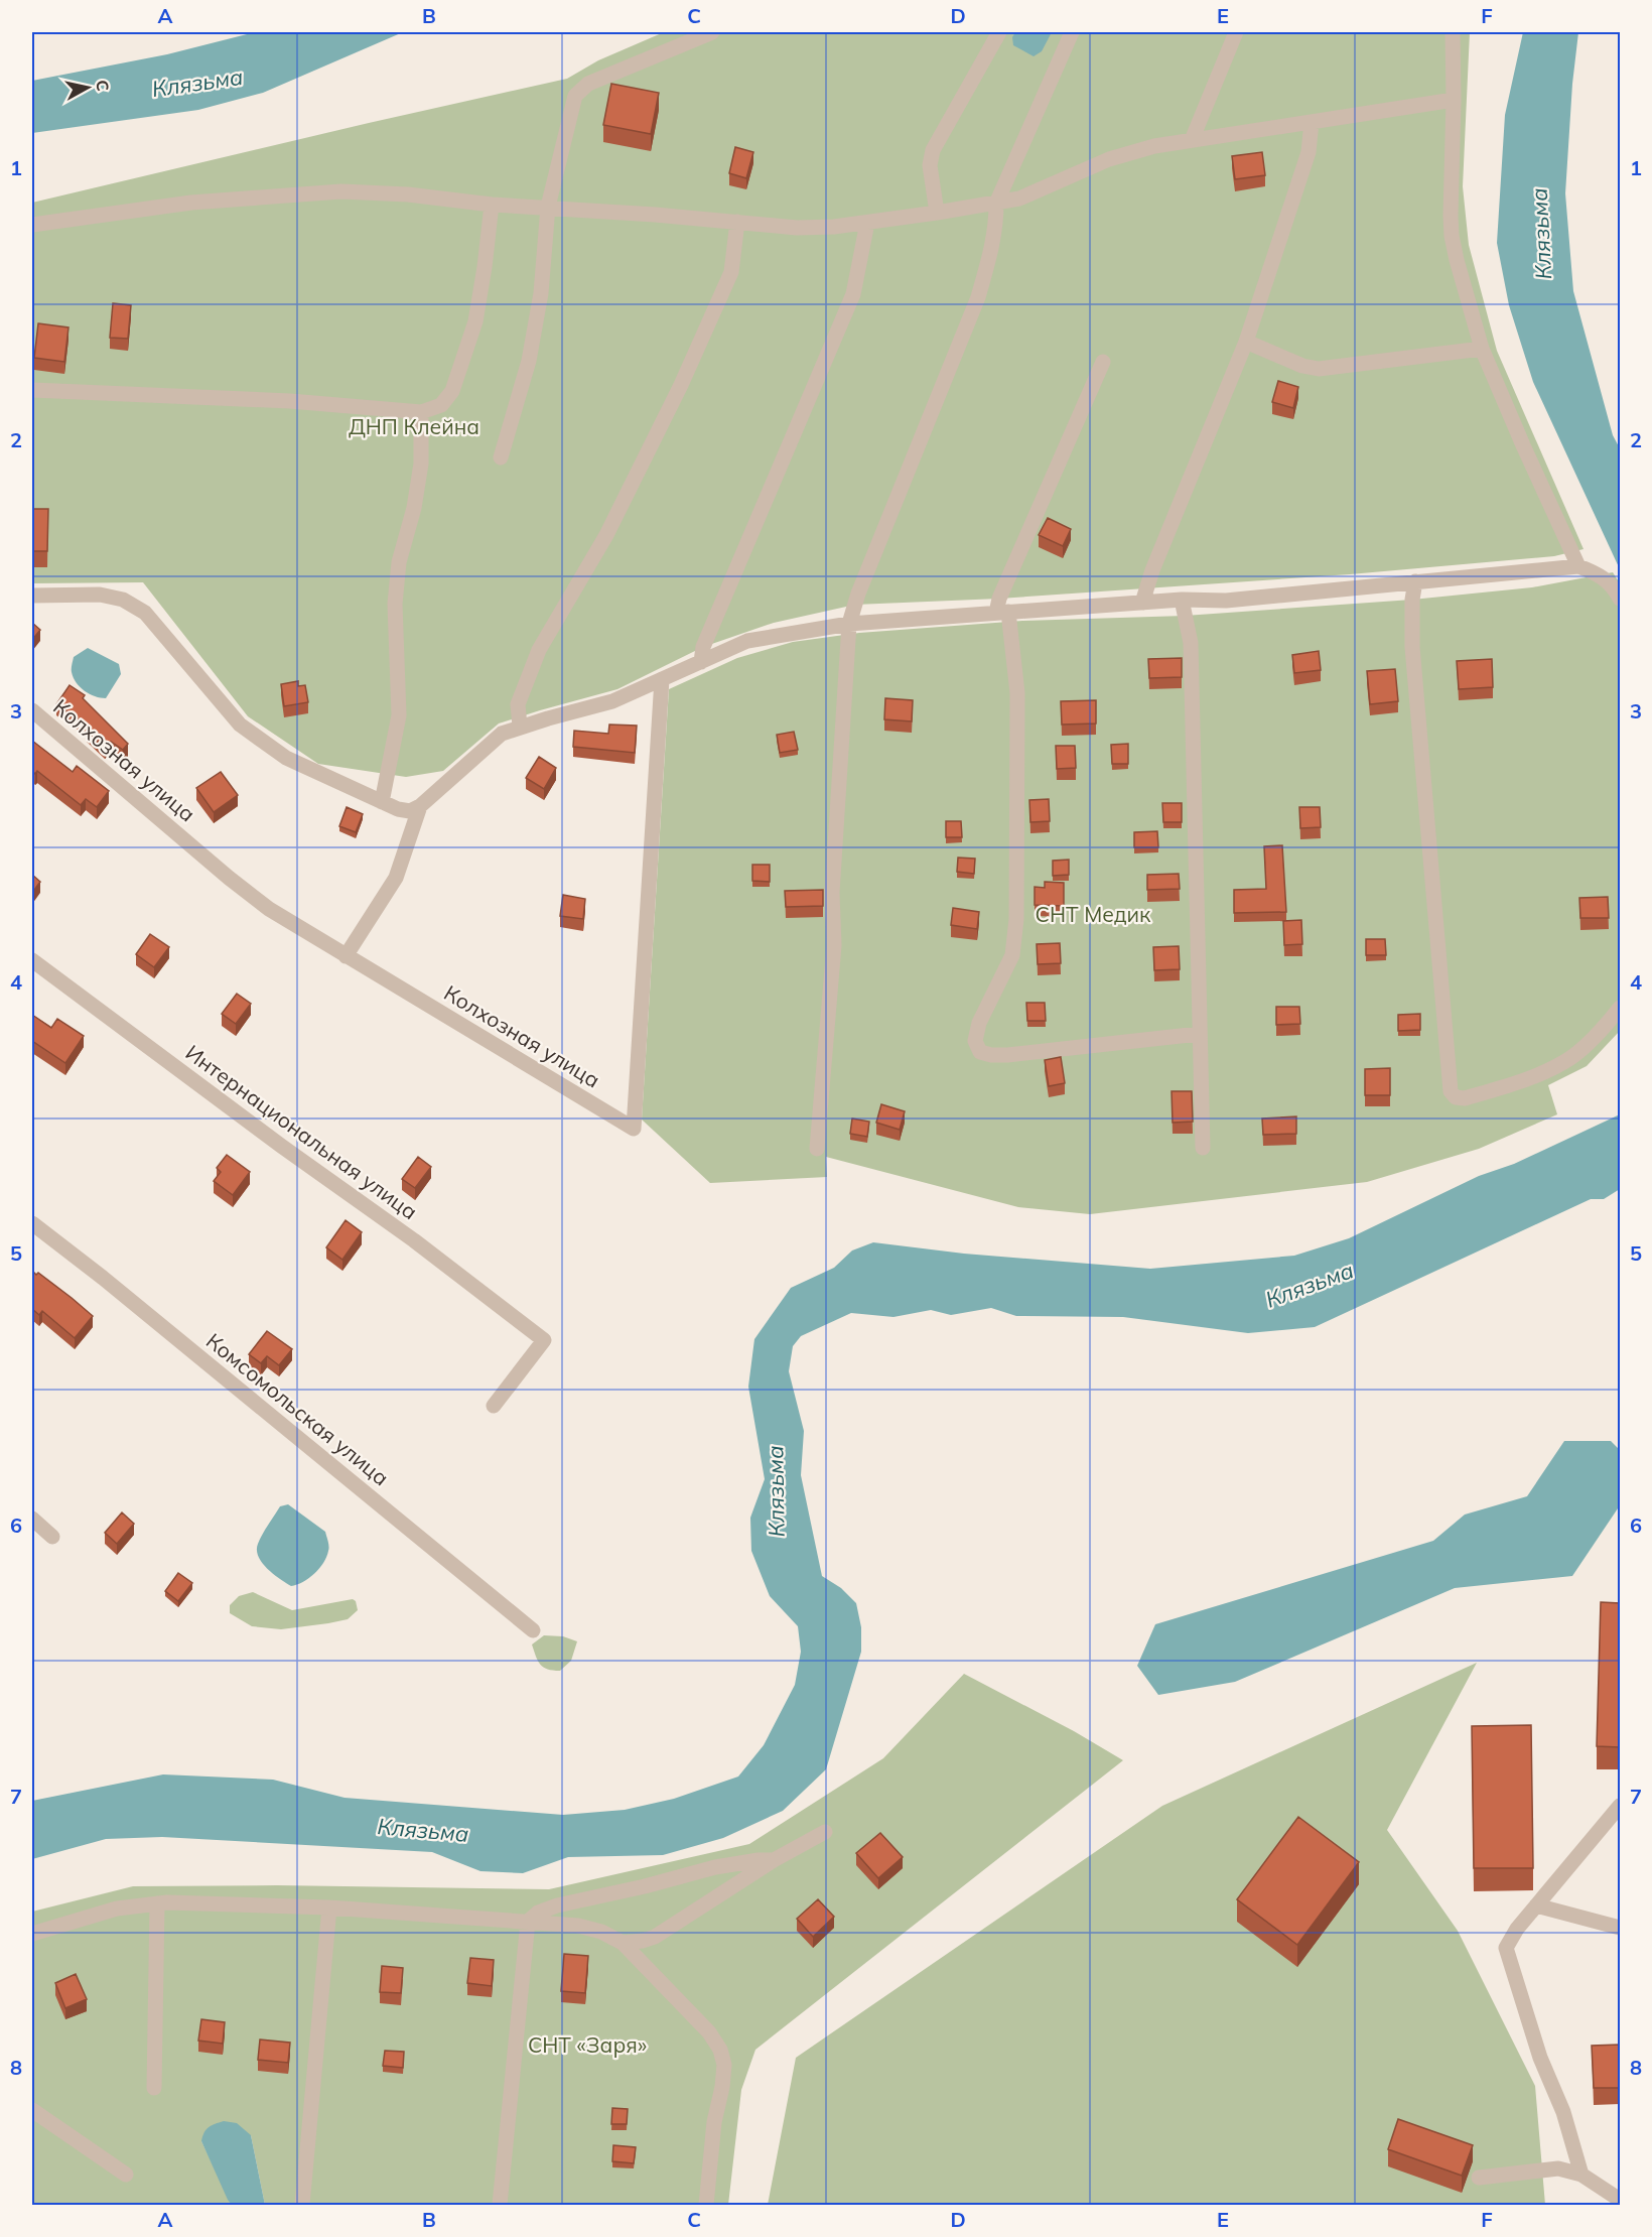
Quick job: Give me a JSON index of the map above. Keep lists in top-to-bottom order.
{
  "streets": {
    "street": ["Колхозная улица", "Интернациональная улица", "Комсомольская улица"]
  },
  "water": ["Клязьма"],
  "parks": ["ДНП Клейна", "СНТ Медик", "СНТ «Заря»"],
  "north": "right",
  "grid": {
    "columns": [
      "A",
      "B",
      "C",
      "D",
      "E",
      "F"
    ],
    "rows": [
      "1",
      "2",
      "3",
      "4",
      "5",
      "6",
      "7",
      "8"
    ]
  }
}
